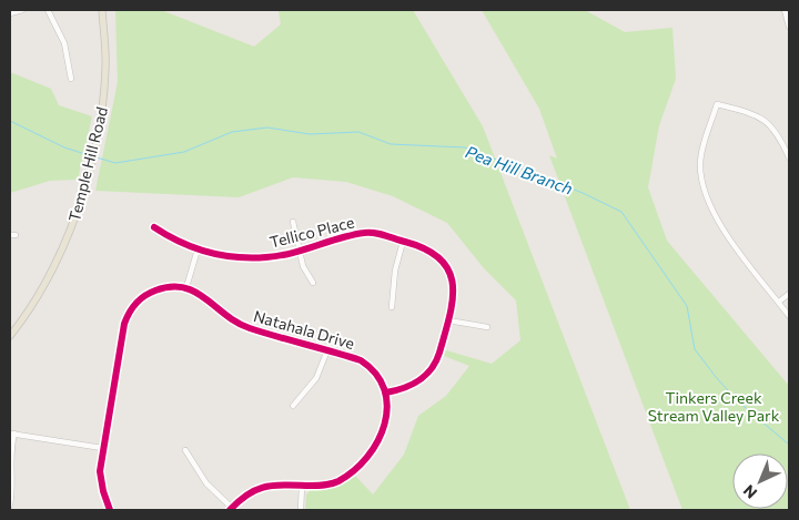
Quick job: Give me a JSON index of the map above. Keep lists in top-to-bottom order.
{
  "streets": {
    "main road": ["Temple Hill Road"],
    "street": ["Tellico Place", "Natahala Drive"]
  },
  "crossings": [
    ["Tellico Place", "Natahala Drive"]
  ],
  "water": ["Pea Hill Branch"],
  "parks": ["Tinkers Creek Stream Valley Park"],
  "north": "bottom left"
}
